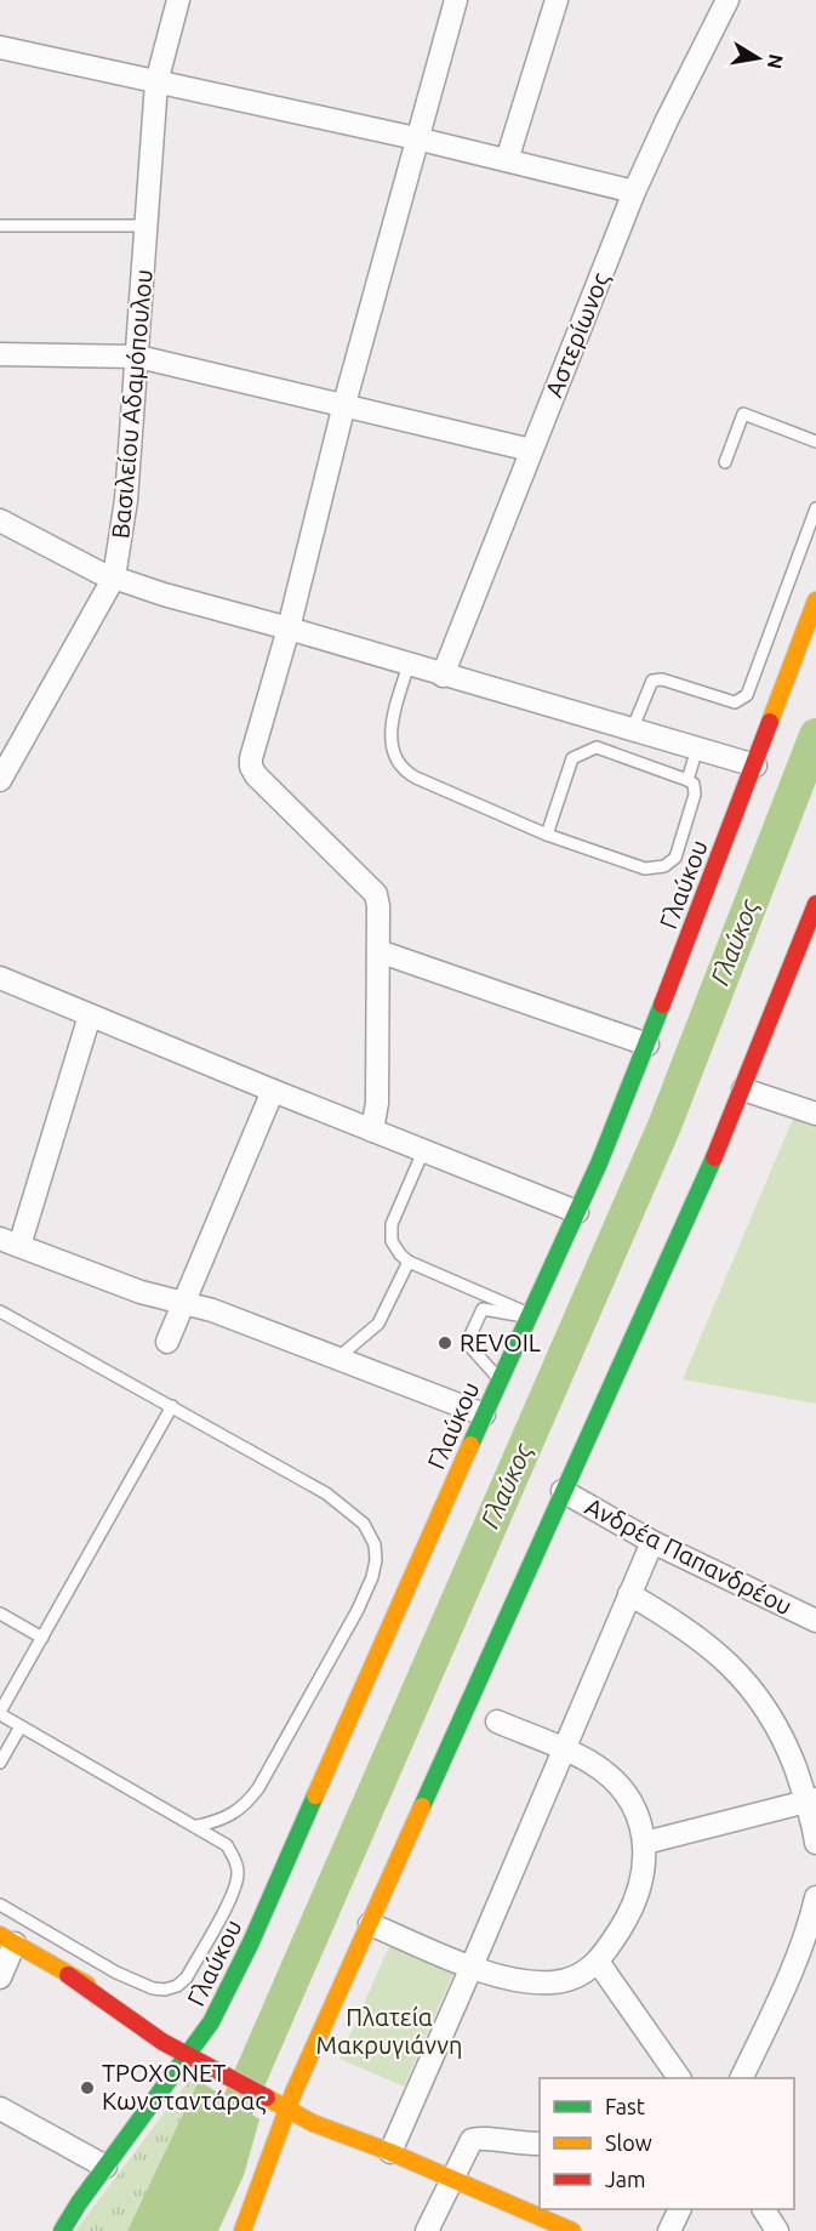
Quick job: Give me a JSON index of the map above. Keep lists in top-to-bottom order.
{
  "streets": {
    "main road": ["Γλαύκου"],
    "street": ["Αστερίωνος", "Βασιλείου Αδαμόπουλου", "Ανδρέα Παπανδρέου"]
  },
  "water": ["Γλαύκος"],
  "parks": ["Πλατεία Μακρυγιάννη"],
  "places": ["REVOIL", "ΤΡΟΧΟΝΕΤ Κωνσταντάρας"],
  "legend": ["Fast", "Slow", "Jam"],
  "north": "right"
}
